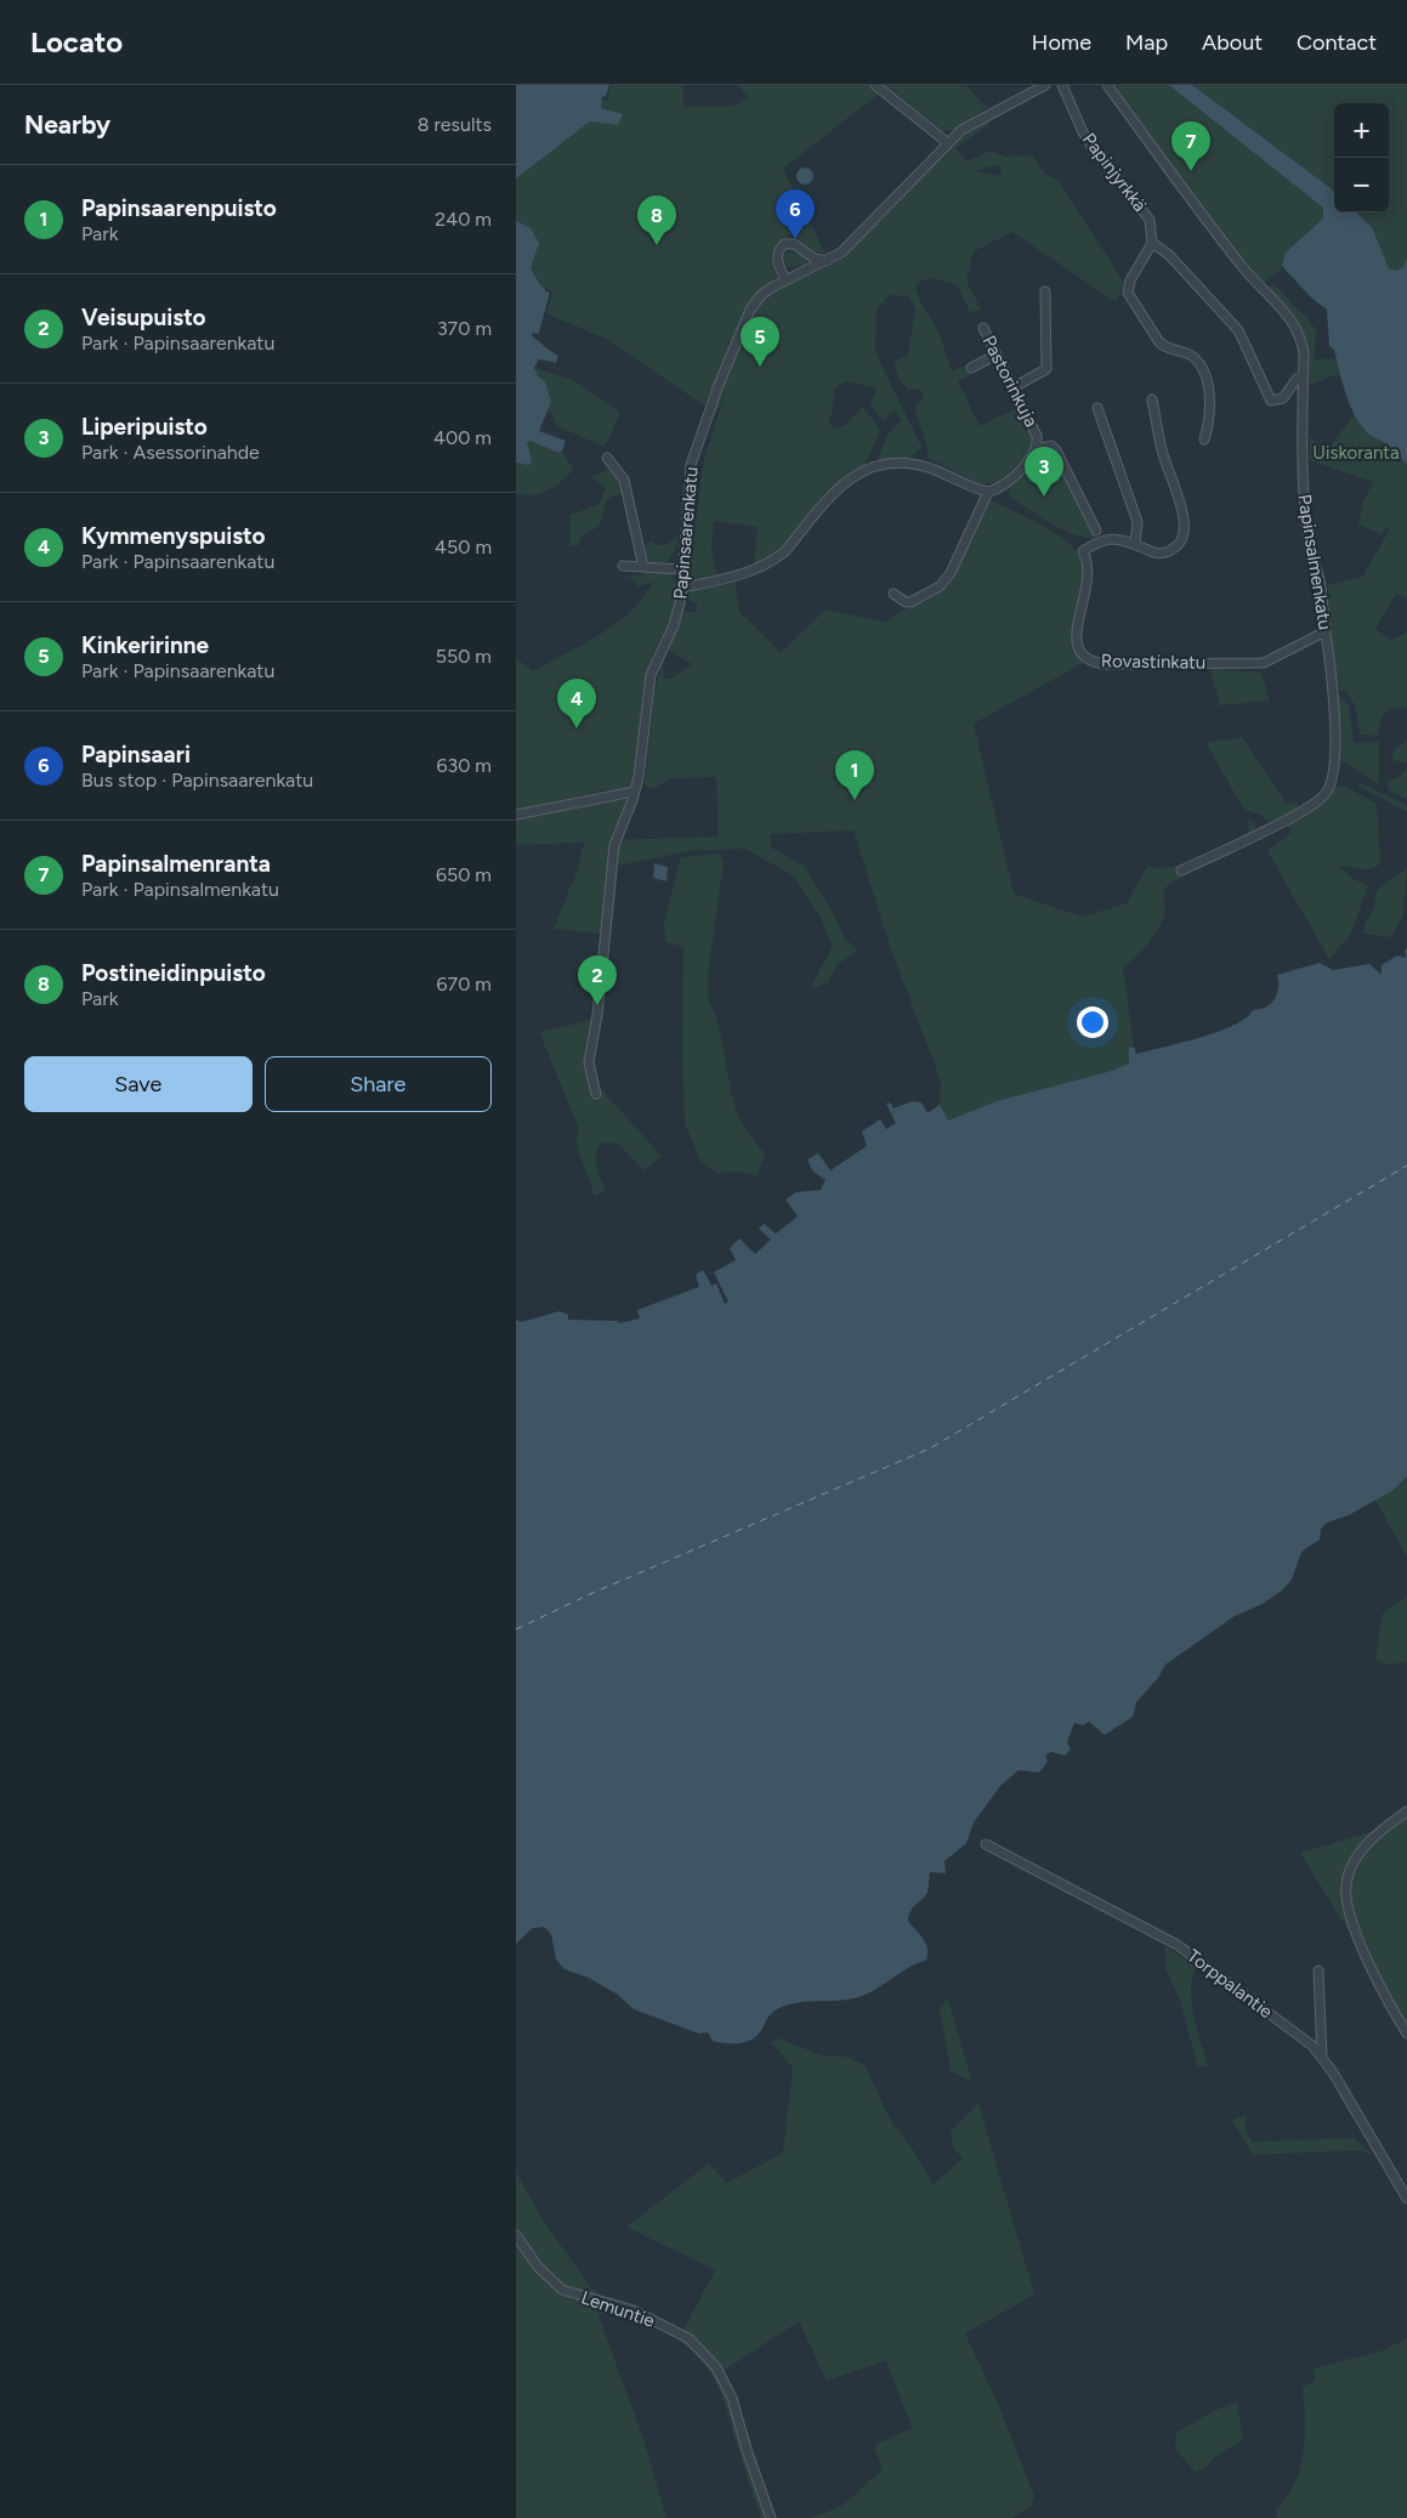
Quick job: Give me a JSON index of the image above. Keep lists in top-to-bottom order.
{
  "streets": {
    "street": [
      "Papinjyrkkä",
      "Pastorinkuja",
      "Papinsaarenkatu",
      "Papinsalmenkatu",
      "Rovastinkatu",
      "Torppalantie",
      "Lemuntie"
    ]
  },
  "crossings": [
    ["Papinsalmenkatu", "Rovastinkatu"]
  ],
  "parks": ["Uiskoranta"],
  "page": {
    "header": "Locato",
    "nav": [
      "Home",
      "Map",
      "About",
      "Contact"
    ],
    "heading": ["Nearby", "8 results"],
    "map_buttons": ["+", "−"],
    "pins": [
      "7",
      "6",
      "8",
      "5",
      "3",
      "4",
      "1",
      "2"
    ],
    "list": [
      {
        "mark": "1",
        "name": "Papinsaarenpuisto",
        "note": "Park",
        "value": "240 m"
      },
      {
        "mark": "2",
        "name": "Veisupuisto",
        "note": "Park · Papinsaarenkatu",
        "value": "370 m"
      },
      {
        "mark": "3",
        "name": "Liperipuisto",
        "note": "Park · Asessorinahde",
        "value": "400 m"
      },
      {
        "mark": "4",
        "name": "Kymmenyspuisto",
        "note": "Park · Papinsaarenkatu",
        "value": "450 m"
      },
      {
        "mark": "5",
        "name": "Kinkeririnne",
        "note": "Park · Papinsaarenkatu",
        "value": "550 m"
      },
      {
        "mark": "6",
        "name": "Papinsaari",
        "note": "Bus stop · Papinsaarenkatu",
        "value": "630 m"
      },
      {
        "mark": "7",
        "name": "Papinsalmenranta",
        "note": "Park · Papinsalmenkatu",
        "value": "650 m"
      },
      {
        "mark": "8",
        "name": "Postineidinpuisto",
        "note": "Park",
        "value": "670 m"
      }
    ],
    "buttons": ["Save", "Share"]
  }
}
